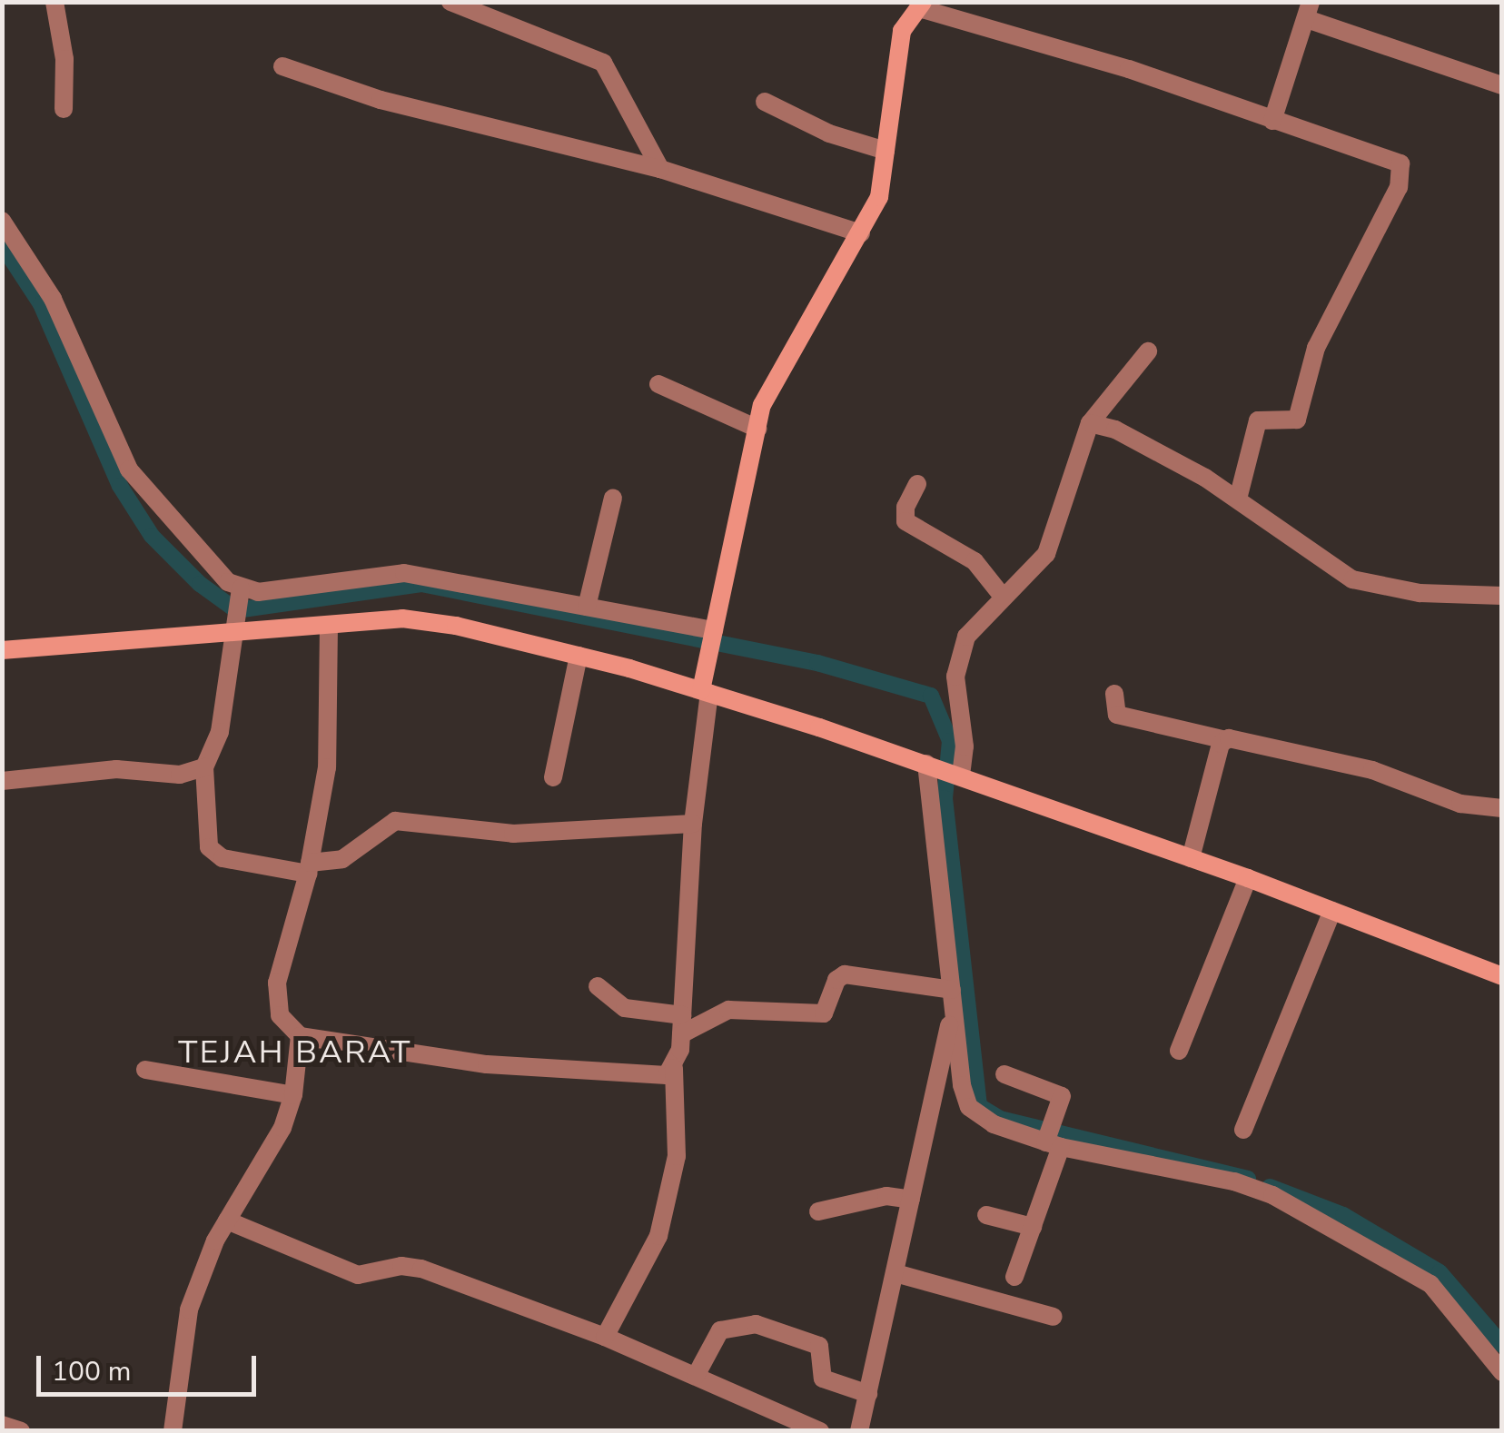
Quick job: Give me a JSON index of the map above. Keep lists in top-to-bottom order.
{
  "districts": ["TEJAH BARAT"],
  "scale_bar": "100 m"
}
